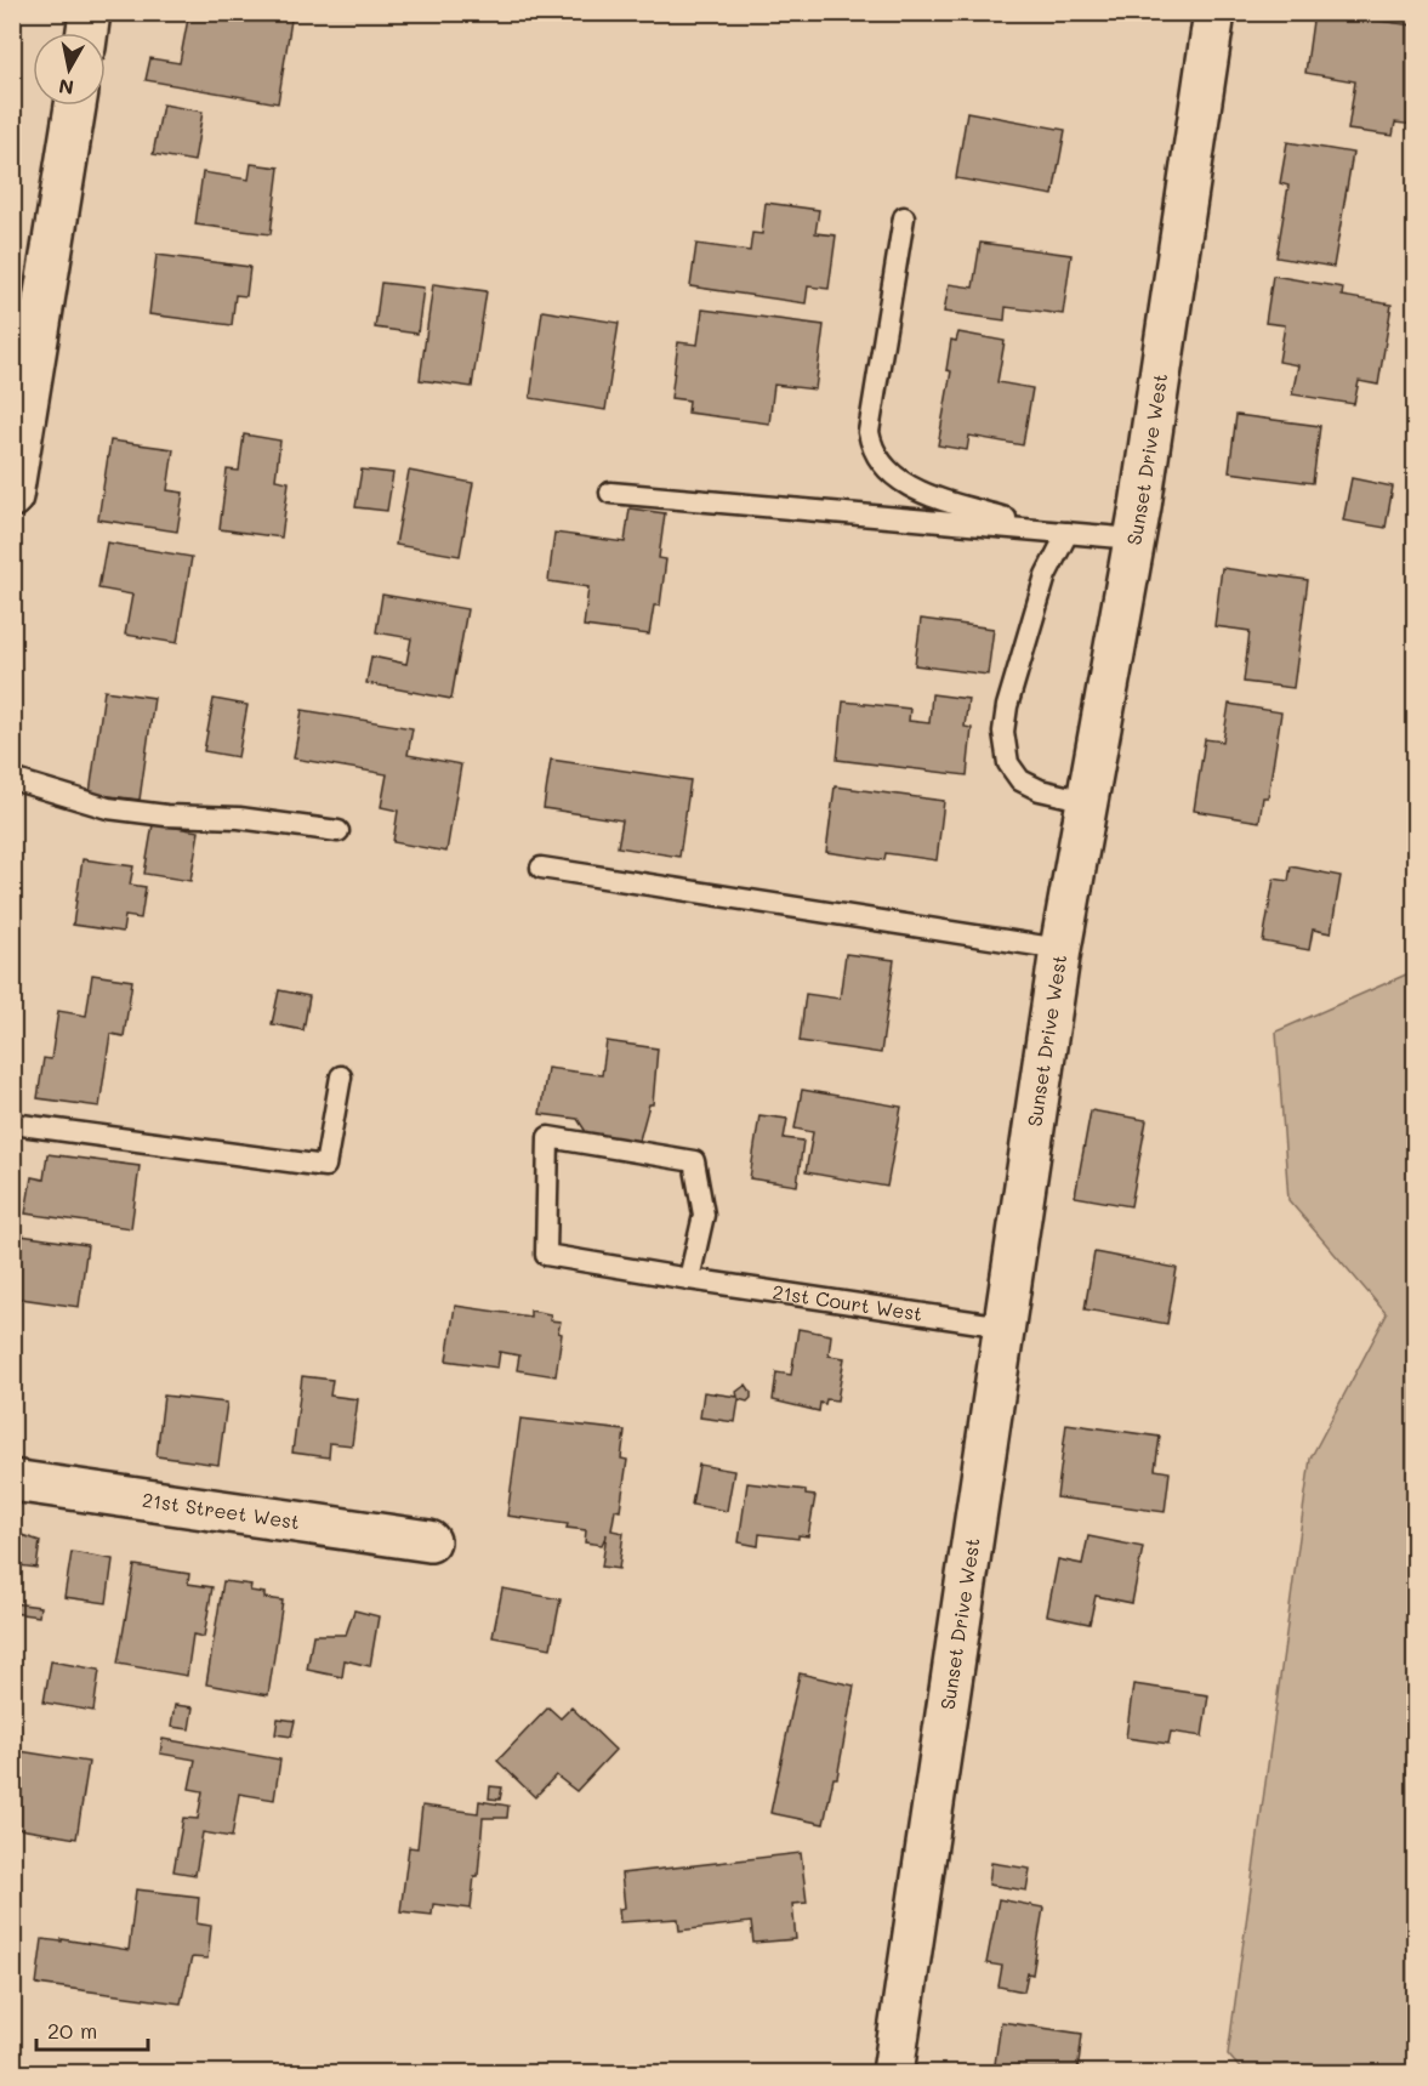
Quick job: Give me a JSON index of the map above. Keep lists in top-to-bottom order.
{
  "streets": {
    "street": ["Sunset Drive West", "21st Street West"],
    "lane": ["21st Court West"]
  },
  "crossings": [
    ["Sunset Drive West", "21st Court West"]
  ],
  "scale_bar": "20 m",
  "north": "bottom"
}
